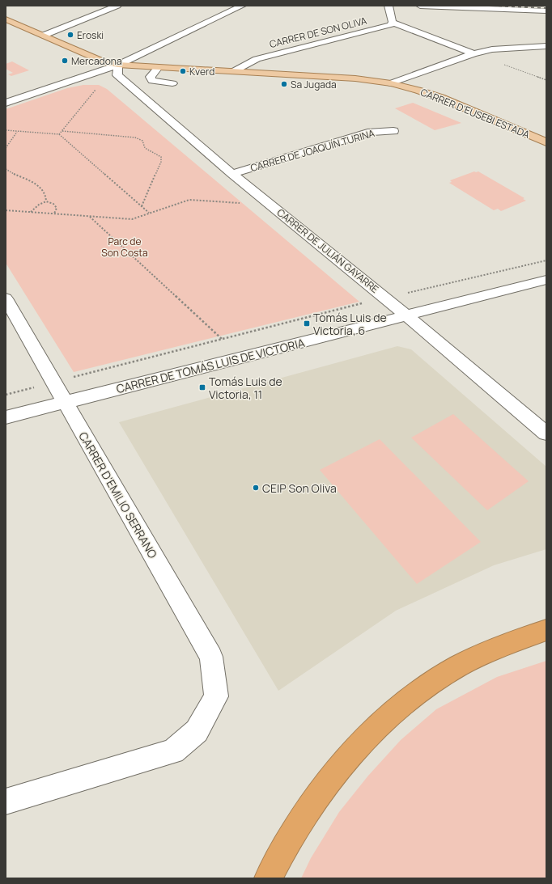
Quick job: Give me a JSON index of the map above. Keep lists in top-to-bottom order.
{
  "streets": {
    "main road": ["CARRER D'EUSEBI ESTADA"],
    "street": [
      "CARRER DE SON OLIVA",
      "CARRER DE JOAQUÍN TURINA",
      "CARRER DE JULIÁN GAYARRE",
      "CARRER DE TOMÁS LUIS DE VICTORIA",
      "CARRER D'EMILIO SERRANO"
    ]
  },
  "crossings": [
    ["CARRER DE SON OLIVA", "CARRER D'EUSEBI ESTADA"],
    ["CARRER D'EUSEBI ESTADA", "CARRER DE JULIÁN GAYARRE"],
    ["CARRER DE JOAQUÍN TURINA", "CARRER DE JULIÁN GAYARRE"],
    ["CARRER DE JULIÁN GAYARRE", "CARRER DE TOMÁS LUIS DE VICTORIA"],
    ["CARRER DE TOMÁS LUIS DE VICTORIA", "CARRER D'EMILIO SERRANO"]
  ],
  "parks": ["Parc de Son Costa"],
  "places": {
    "other": [
      "Eroski",
      "Mercadona",
      "Kverd",
      "Sa Jugada",
      "CEIP Son Oliva"
    ],
    "transit": ["Tomás Luis de Victoria, 6", "Tomás Luis de Victoria, 11"]
  }
}
